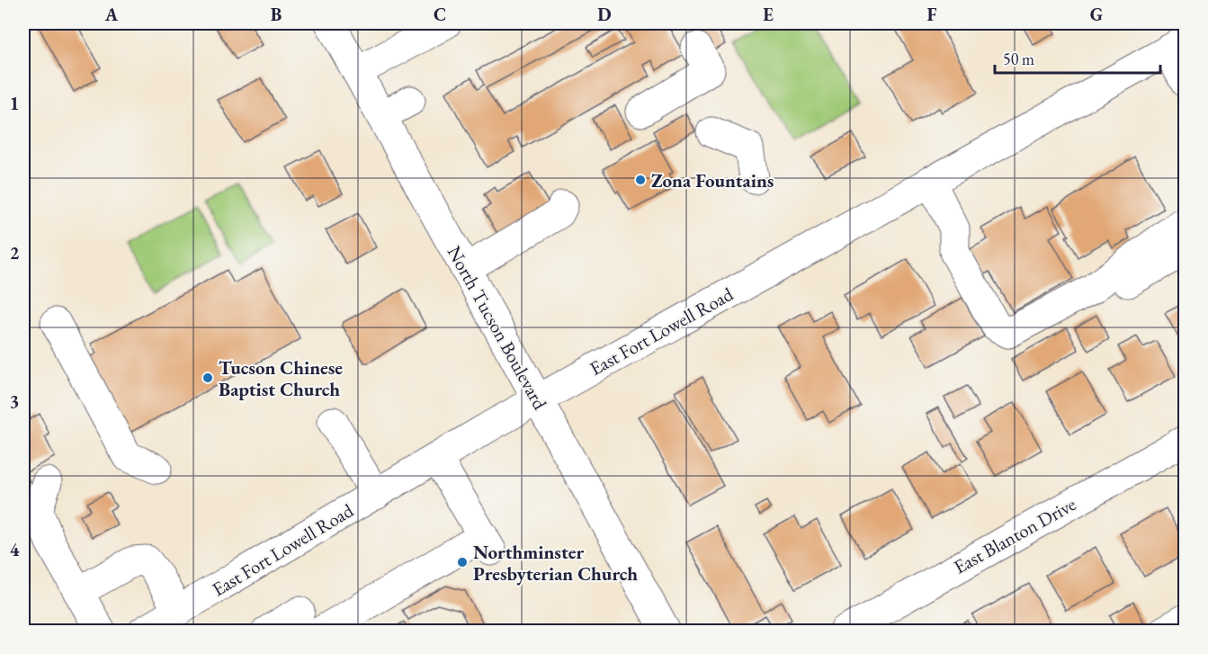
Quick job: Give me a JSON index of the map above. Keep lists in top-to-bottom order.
{
  "streets": {
    "main road": ["North Tucson Boulevard", "East Fort Lowell Road", "East Blanton Drive"]
  },
  "crossings": [
    ["North Tucson Boulevard", "East Fort Lowell Road"]
  ],
  "places": ["Zona Fountains", "Tucson Chinese Baptist Church", "Northminster Presbyterian Church"],
  "scale_bar": "50 m",
  "grid": {
    "columns": [
      "A",
      "B",
      "C",
      "D",
      "E",
      "F",
      "G"
    ],
    "rows": [
      "1",
      "2",
      "3",
      "4"
    ]
  }
}
